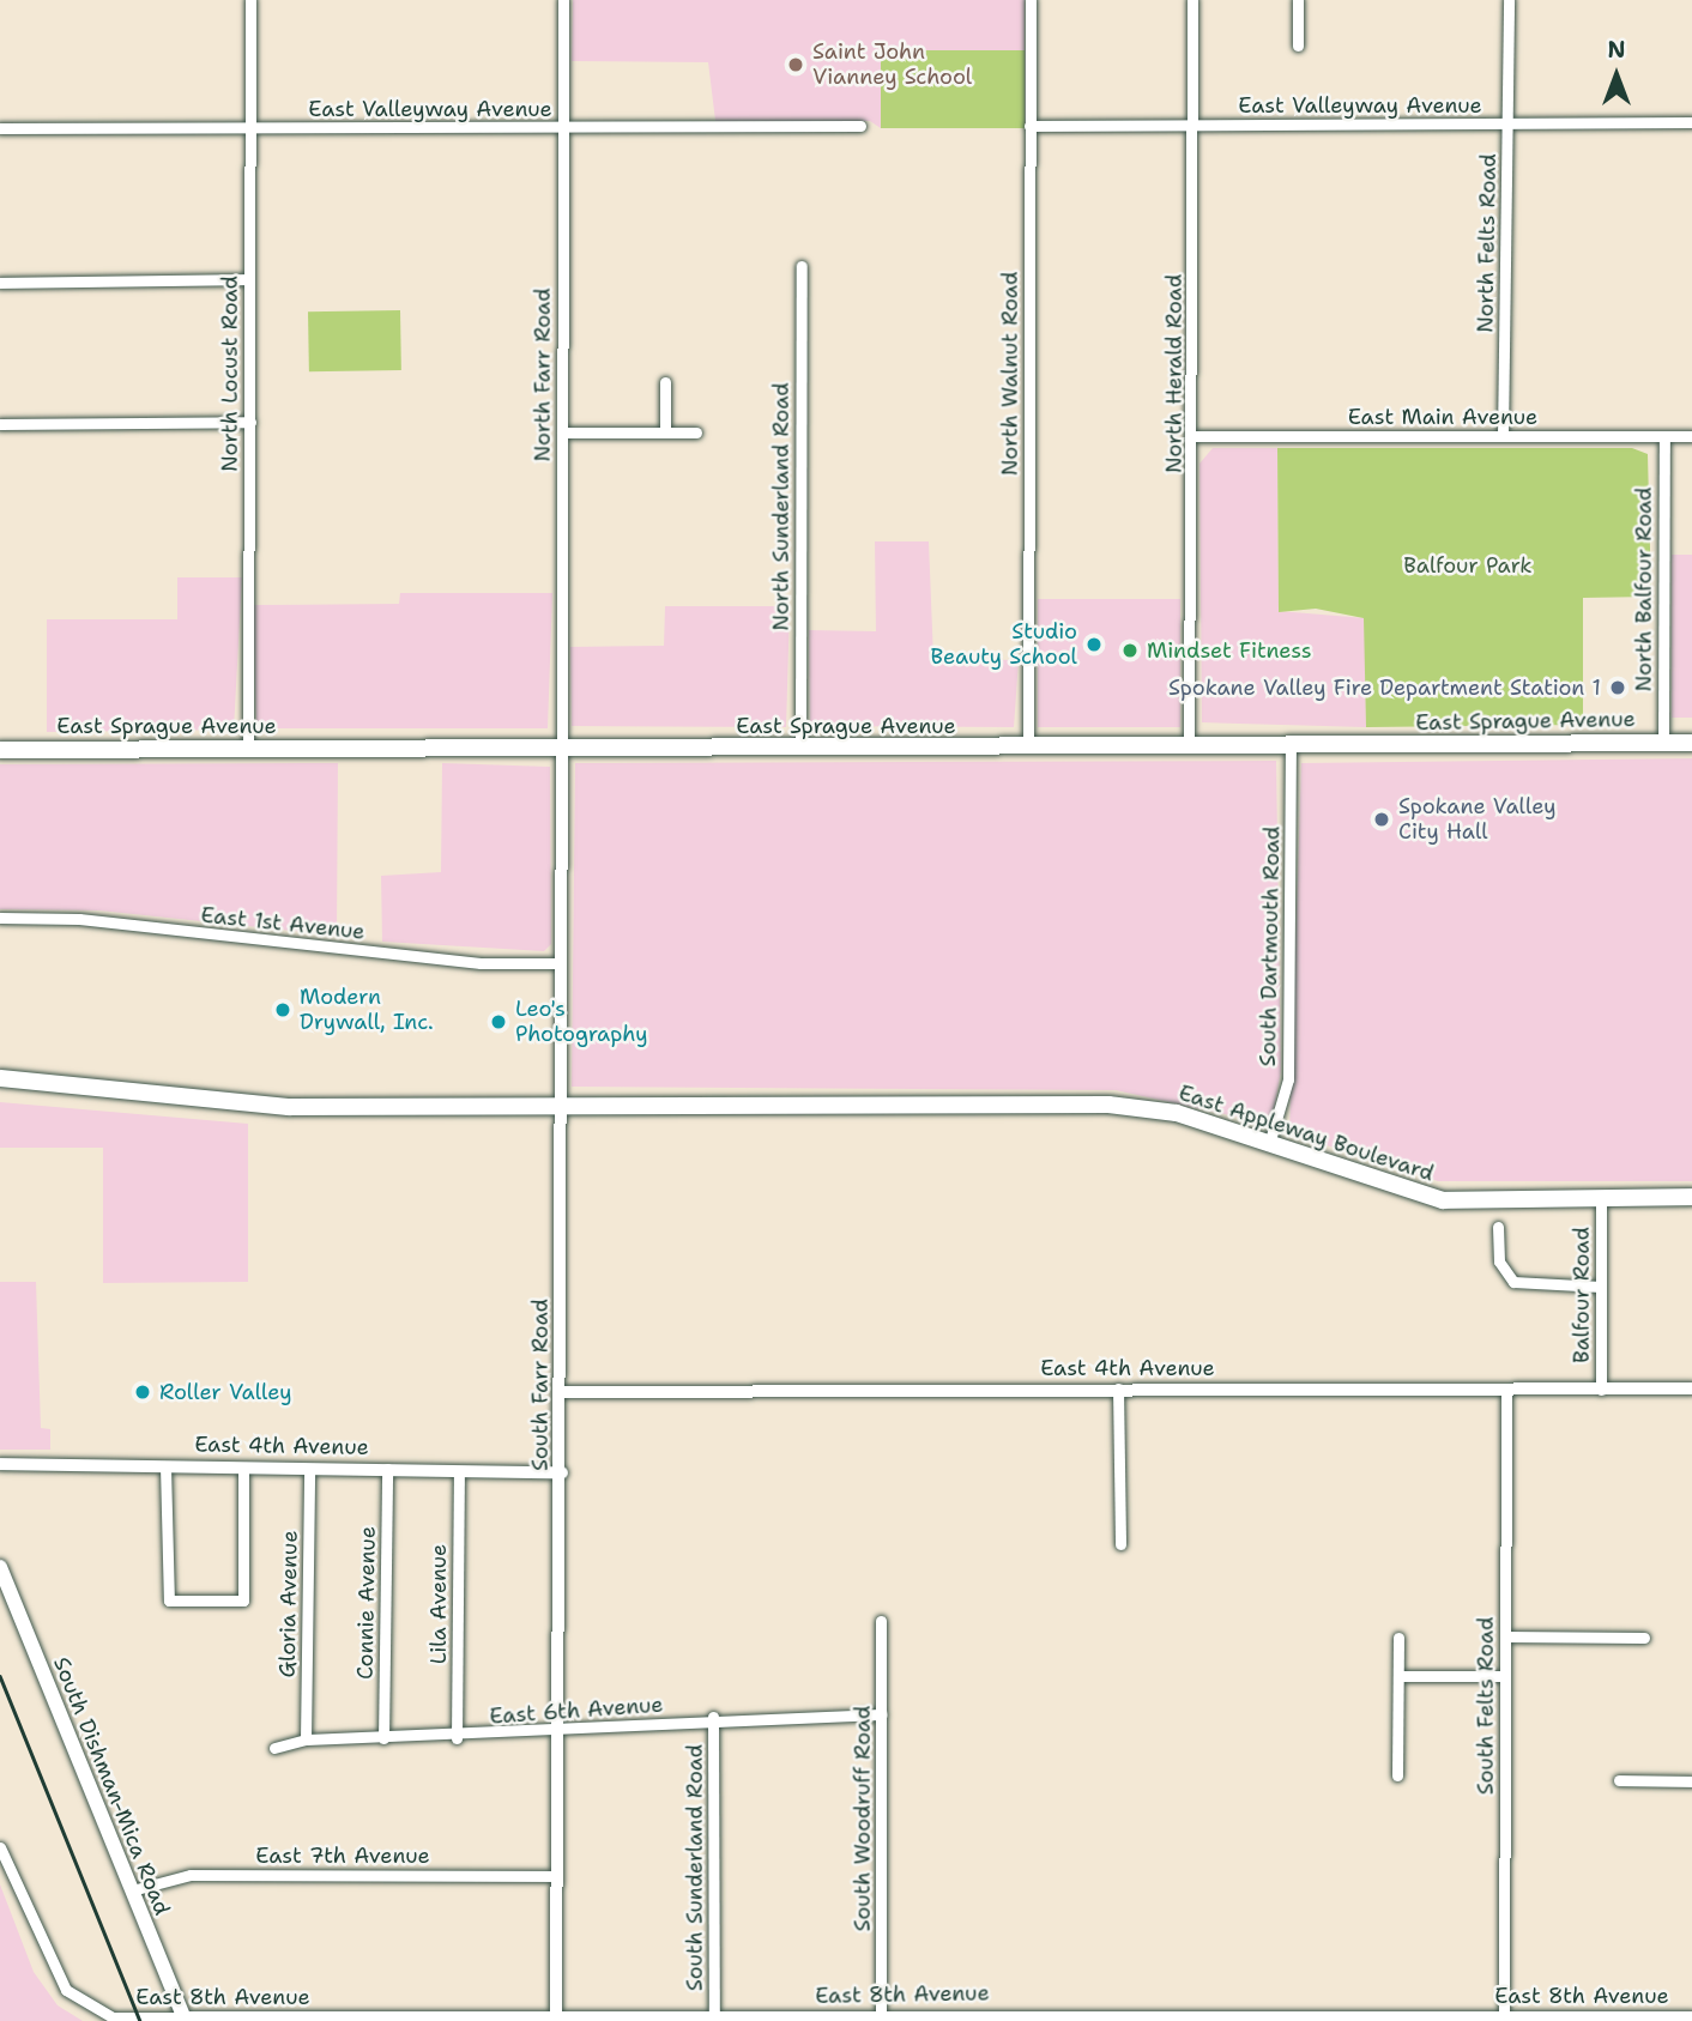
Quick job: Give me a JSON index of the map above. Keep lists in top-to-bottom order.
{
  "streets": {
    "main road": ["East Sprague Avenue", "East Appleway Boulevard", "South Dishman-Mica Road"],
    "street": [
      "East Valleyway Avenue",
      "North Felts Road",
      "North Locust Road",
      "North Walnut Road",
      "North Herald Road",
      "North Farr Road",
      "East Main Avenue",
      "North Sunderland Road",
      "North Balfour Road",
      "East 1st Avenue",
      "South Dartmouth Road",
      "Balfour Road",
      "East 4th Avenue",
      "South Farr Road",
      "Connie Avenue",
      "Gloria Avenue",
      "Lila Avenue",
      "South Felts Road",
      "East 6th Avenue",
      "South Woodruff Road",
      "East 7th Avenue",
      "South Sunderland Road",
      "East 8th Avenue"
    ]
  },
  "crossings": [
    ["East Valleyway Avenue", "North Felts Road"],
    ["East Valleyway Avenue", "North Locust Road"],
    ["East Valleyway Avenue", "North Walnut Road"],
    ["East Valleyway Avenue", "North Herald Road"],
    ["East Valleyway Avenue", "North Farr Road"],
    ["North Felts Road", "East Main Avenue"],
    ["North Locust Road", "East Sprague Avenue"],
    ["North Walnut Road", "East Sprague Avenue"],
    ["North Herald Road", "East Main Avenue"],
    ["North Herald Road", "East Sprague Avenue"],
    ["North Farr Road", "East Sprague Avenue"],
    ["North Farr Road", "South Farr Road"],
    ["East Main Avenue", "North Balfour Road"],
    ["North Sunderland Road", "East Sprague Avenue"],
    ["North Balfour Road", "East Sprague Avenue"],
    ["East Sprague Avenue", "South Dartmouth Road"],
    ["East Sprague Avenue", "South Farr Road"],
    ["East 1st Avenue", "South Farr Road"],
    ["South Dartmouth Road", "East Appleway Boulevard"],
    ["East Appleway Boulevard", "Balfour Road"],
    ["East Appleway Boulevard", "South Farr Road"],
    ["Balfour Road", "East 4th Avenue"],
    ["East 4th Avenue", "South Farr Road"],
    ["East 4th Avenue", "Connie Avenue"],
    ["East 4th Avenue", "Gloria Avenue"],
    ["East 4th Avenue", "Lila Avenue"],
    ["East 4th Avenue", "South Felts Road"],
    ["South Farr Road", "East 6th Avenue"],
    ["South Farr Road", "East 7th Avenue"],
    ["South Farr Road", "East 8th Avenue"],
    ["Connie Avenue", "East 6th Avenue"],
    ["Gloria Avenue", "East 6th Avenue"],
    ["Lila Avenue", "East 6th Avenue"],
    ["South Felts Road", "East 8th Avenue"],
    ["East 6th Avenue", "South Woodruff Road"],
    ["East 6th Avenue", "South Sunderland Road"],
    ["South Dishman-Mica Road", "East 7th Avenue"],
    ["South Dishman-Mica Road", "East 8th Avenue"],
    ["South Woodruff Road", "East 8th Avenue"],
    ["South Sunderland Road", "East 8th Avenue"]
  ],
  "parks": ["Balfour Park"],
  "places": [
    "Saint John Vianney School",
    "Studio Beauty School",
    "Mindset Fitness",
    "Spokane Valley Fire Department Station 1",
    "Spokane Valley City Hall",
    "Modern Drywall, Inc.",
    "Leo's Photography",
    "Roller Valley"
  ],
  "north": "top"
}
